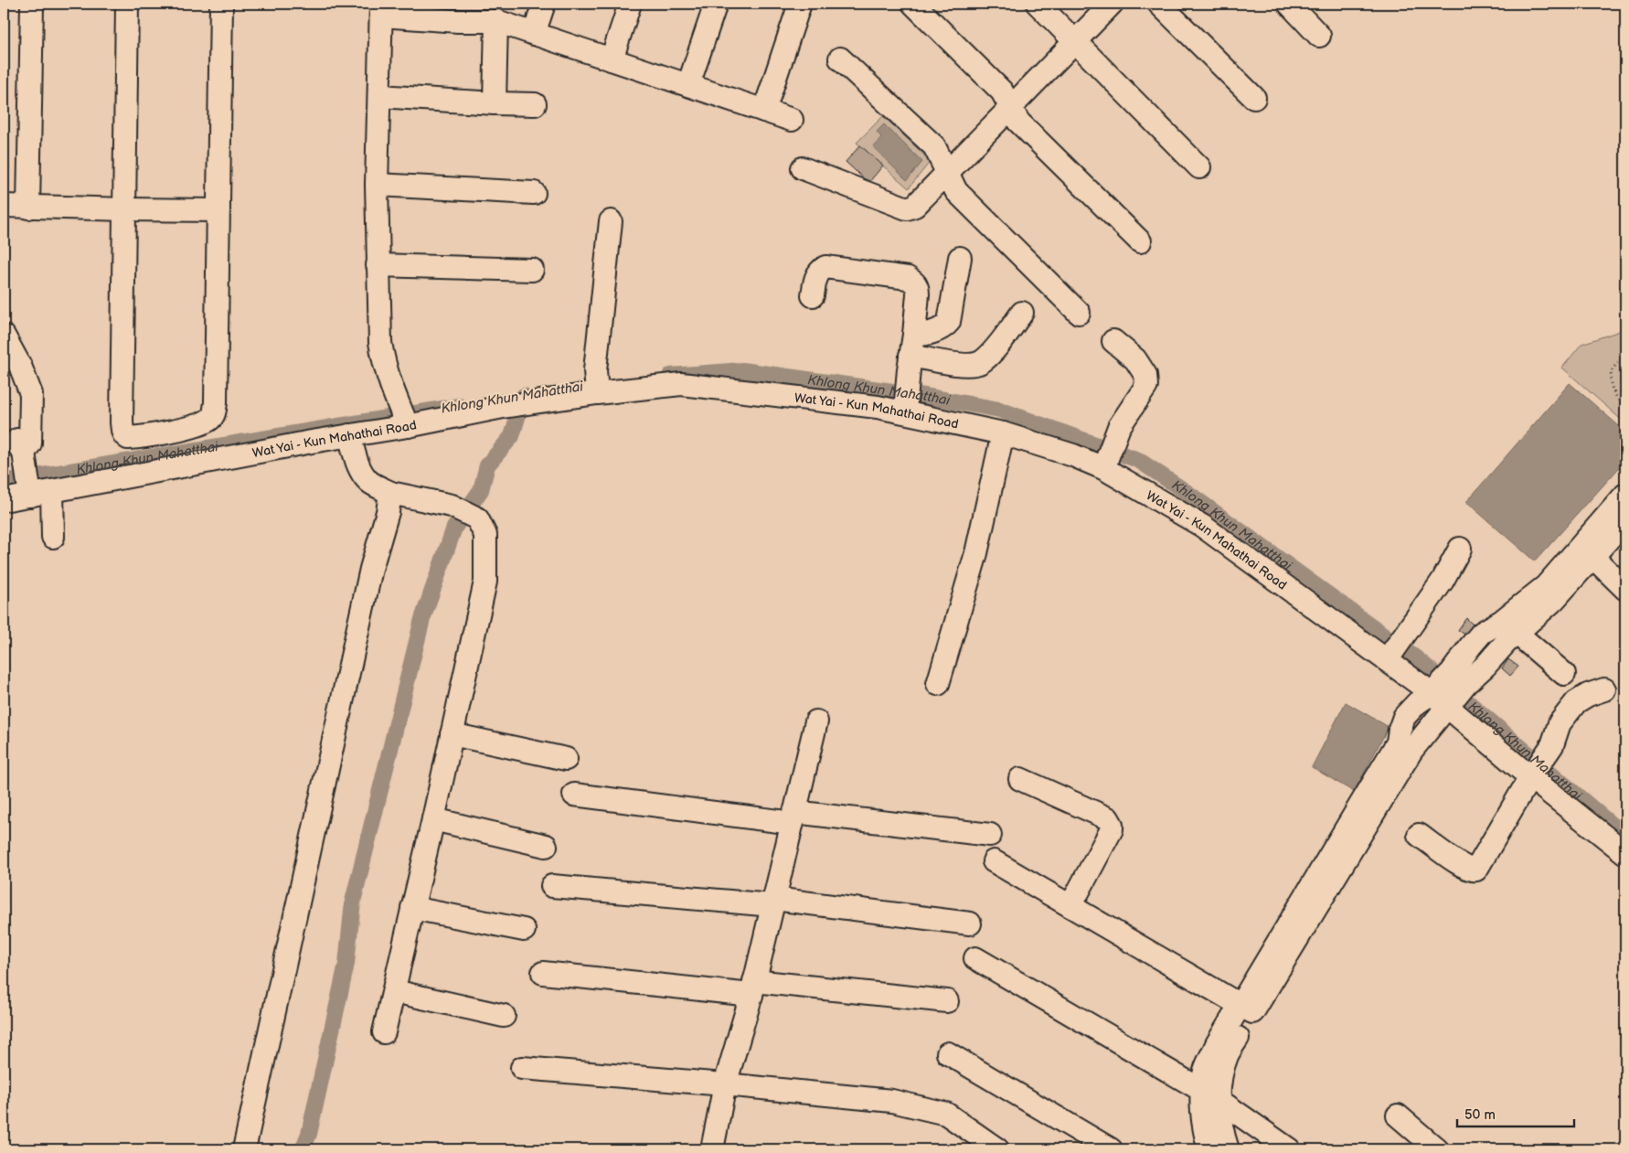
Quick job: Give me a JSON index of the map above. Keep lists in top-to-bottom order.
{
  "streets": {
    "street": ["Wat Yai - Kun Mahathai Road"]
  },
  "water": ["Khlong Khun Mahatthai"],
  "scale_bar": "50 m"
}
